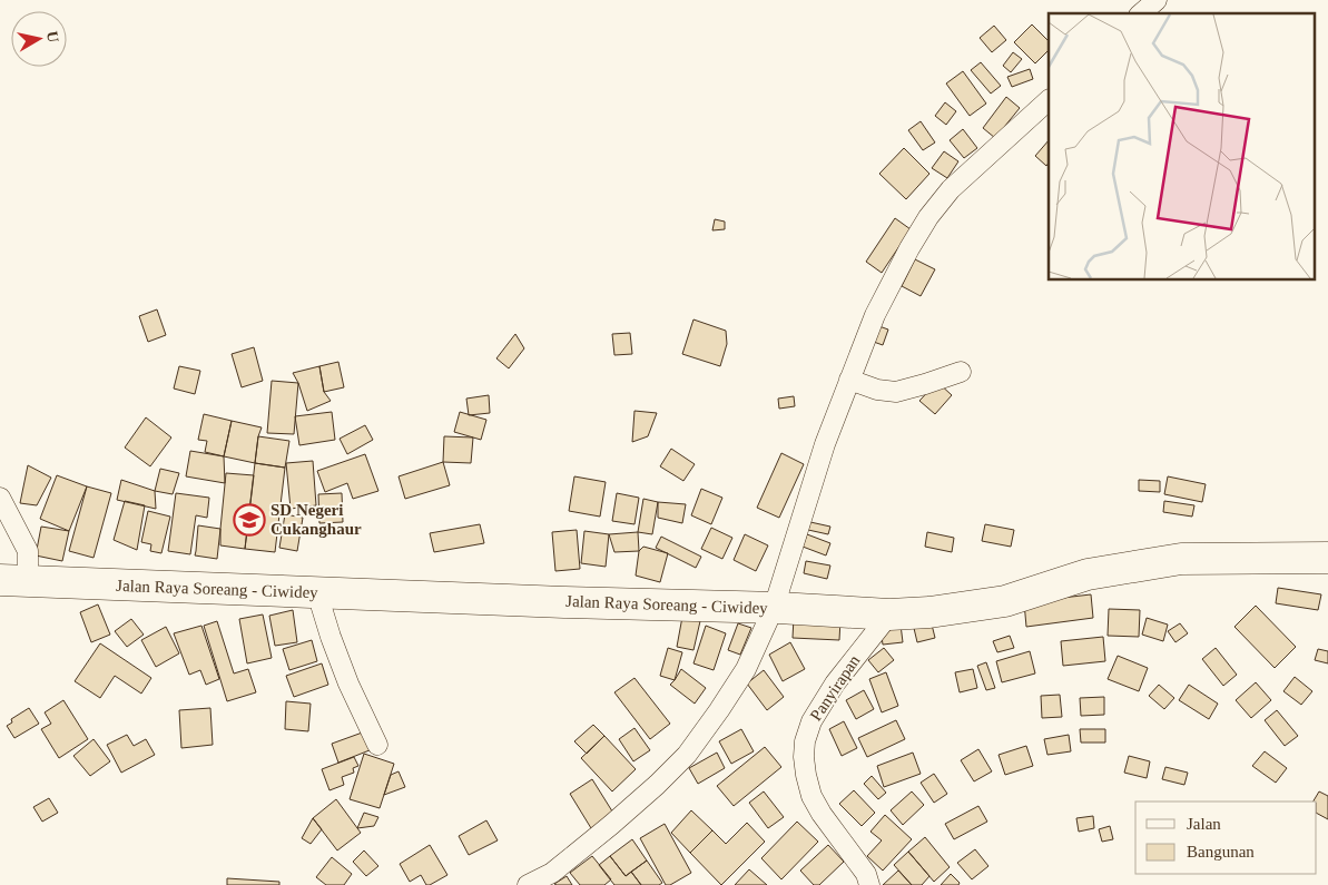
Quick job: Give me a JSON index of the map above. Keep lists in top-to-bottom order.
{
  "streets": {
    "highway": ["Jalan Raya Soreang - Ciwidey"],
    "street": ["Panyirapan"]
  },
  "crossings": [
    ["Jalan Raya Soreang - Ciwidey", "Panyirapan"]
  ],
  "places": {
    "school or university": ["SD Negeri Cukanghaur"]
  },
  "legend": ["Jalan", "Bangunan"],
  "north": "right"
}
